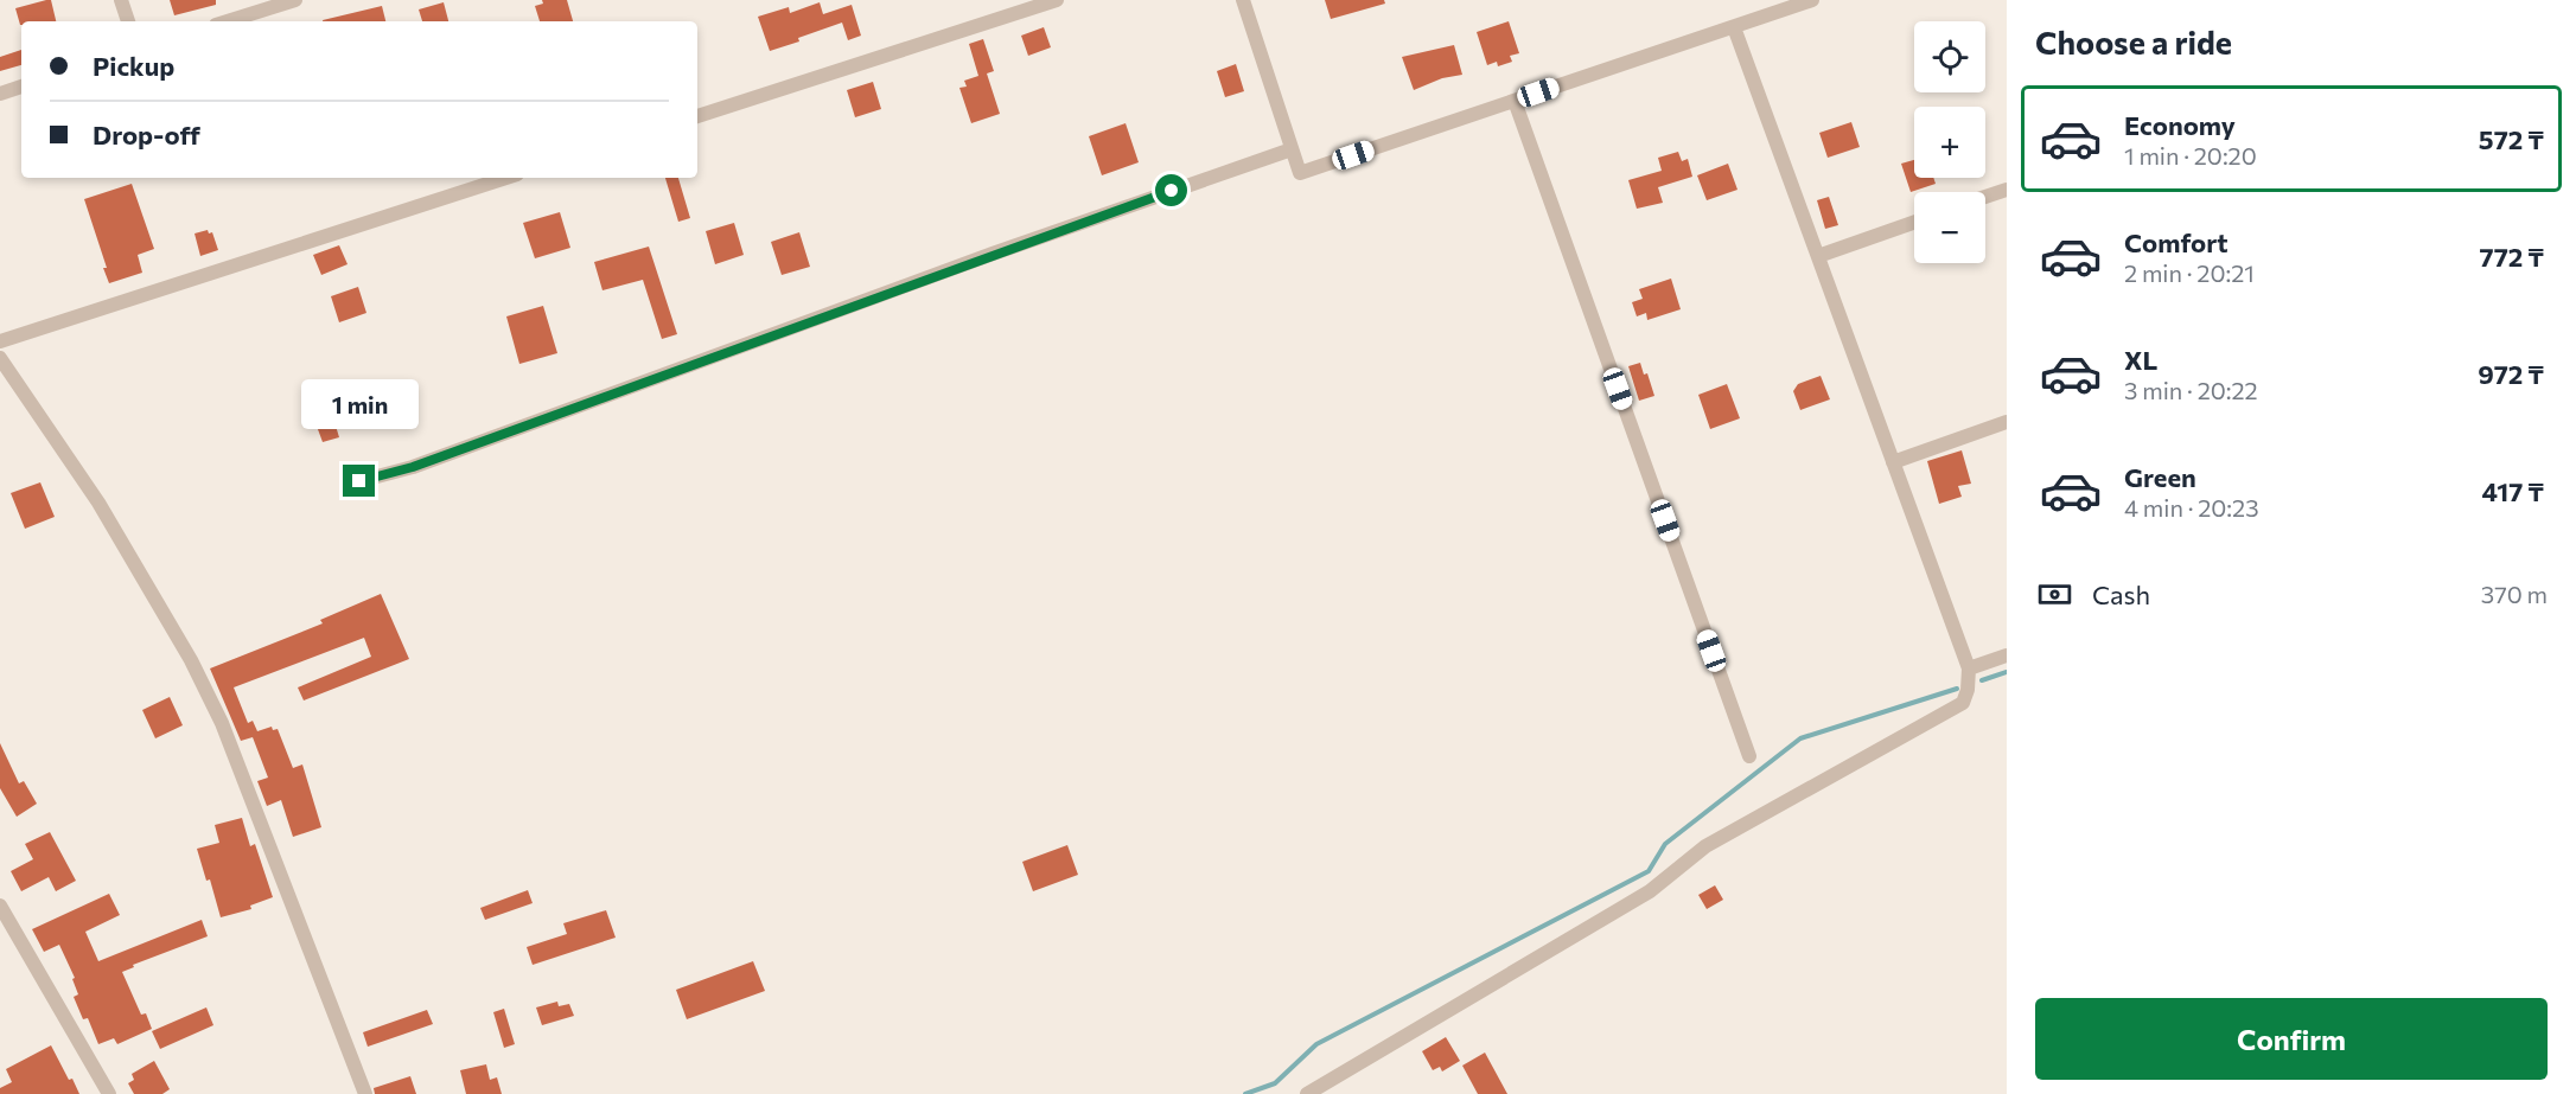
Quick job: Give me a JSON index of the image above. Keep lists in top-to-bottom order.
{
  "page": {
    "heading": "Choose a ride",
    "map_buttons": ["+", "−"],
    "banner": ["Pickup", "Drop-off"],
    "list": [
      {
        "name": "Economy",
        "note": "1 min · 20:20",
        "value": "572 ₸"
      },
      {
        "name": "Comfort",
        "note": "2 min · 20:21",
        "value": "772 ₸"
      },
      {
        "name": "XL",
        "note": "3 min · 20:22",
        "value": "972 ₸"
      },
      {
        "name": "Green",
        "note": "4 min · 20:23",
        "value": "417 ₸"
      }
    ],
    "bubble": "1 min",
    "pay": ["Cash", "370 m"],
    "buttons": "Confirm"
  }
}
